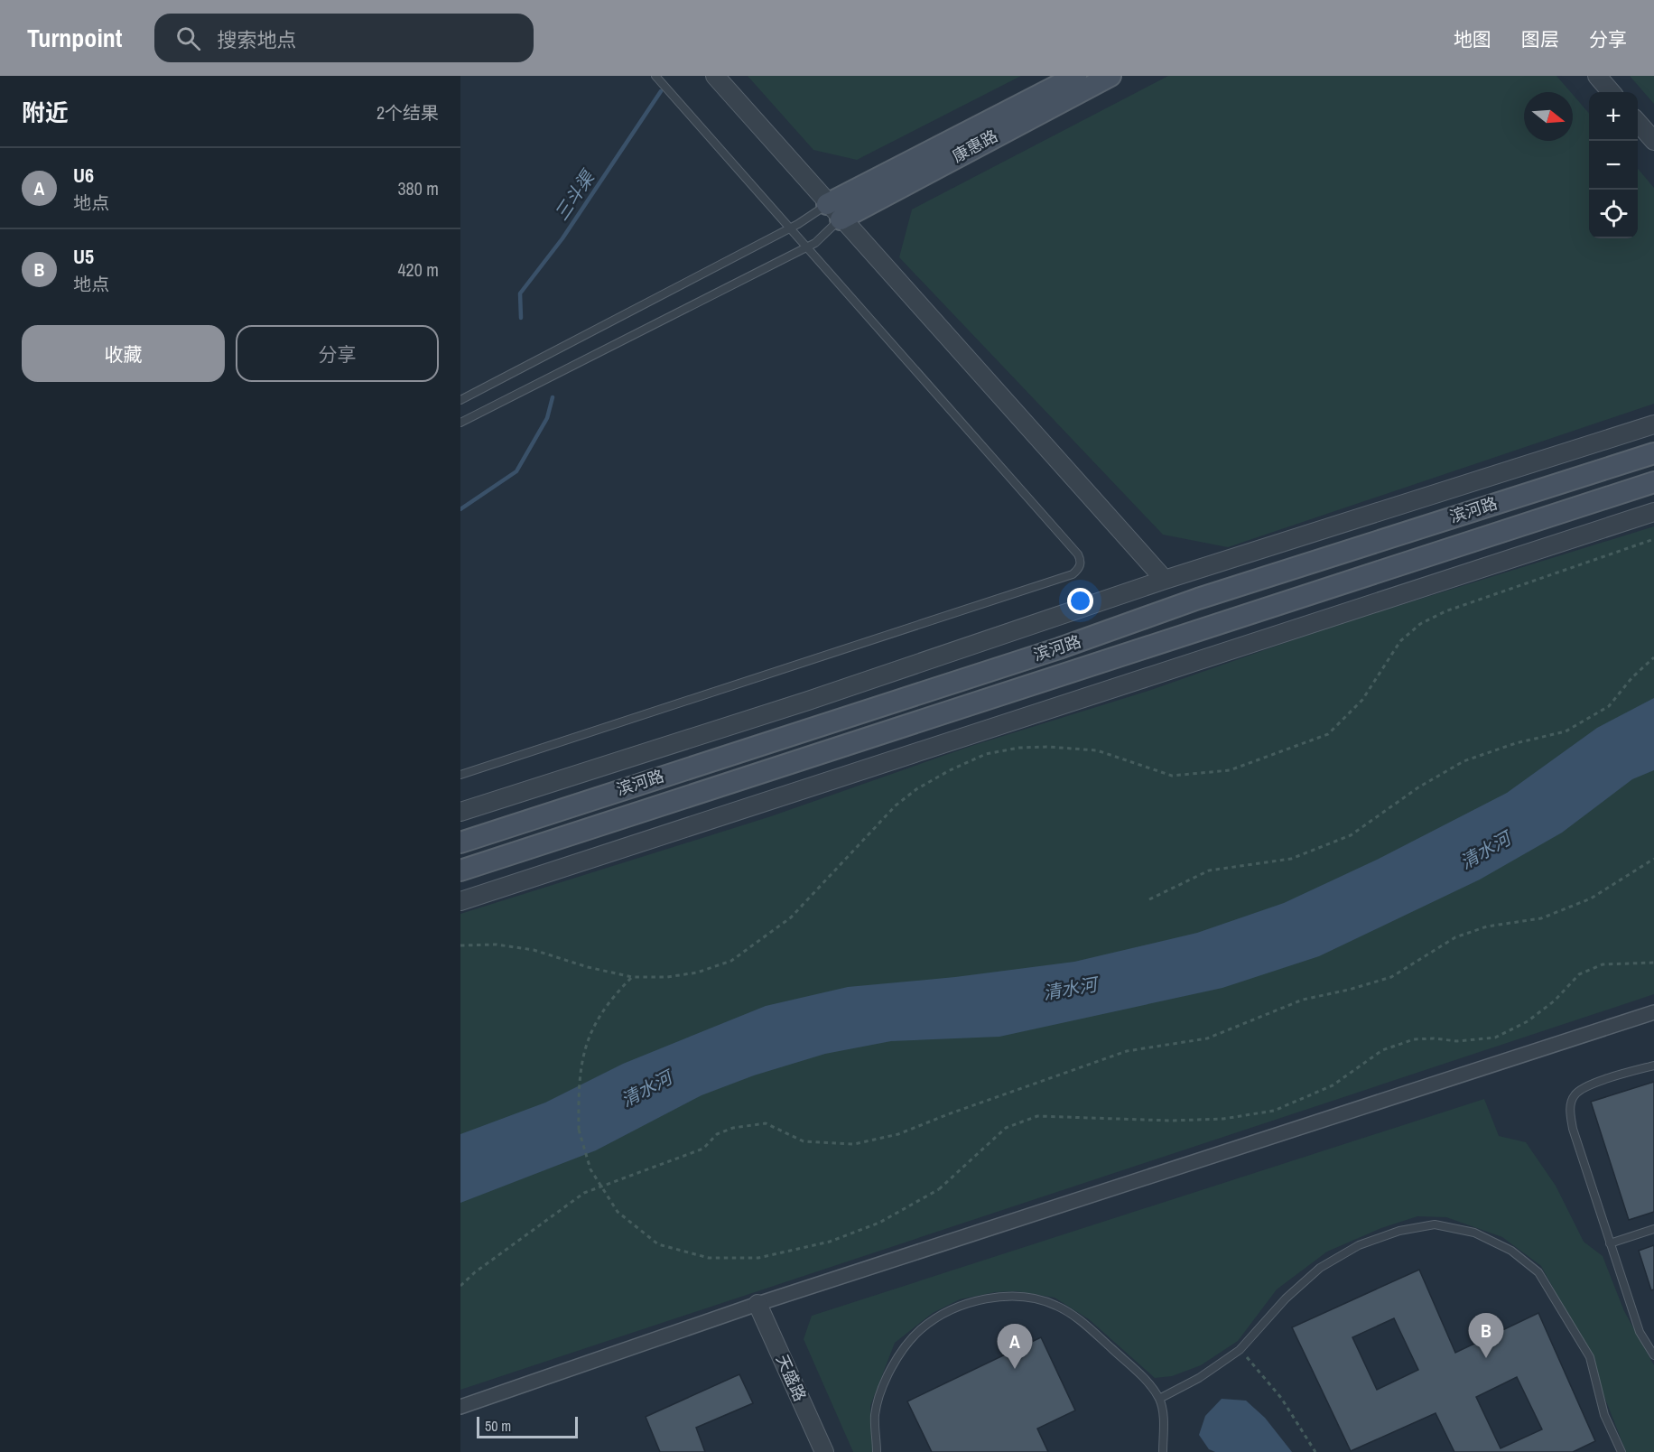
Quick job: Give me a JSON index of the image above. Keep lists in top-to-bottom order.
{
  "streets": {
    "main road": ["康惠路", "滨河路"],
    "street": ["天盛路"]
  },
  "water": ["三斗渠", "清水河"],
  "scale_bar": "50 m",
  "north": "right",
  "page": {
    "header": "Turnpoint",
    "search": "搜索地点",
    "nav": ["地图", "图层", "分享"],
    "heading": ["附近", "2个结果"],
    "map_buttons": ["+", "−"],
    "list": [
      {
        "mark": "A",
        "name": "U6",
        "note": "地点",
        "value": "380 m"
      },
      {
        "mark": "B",
        "name": "U5",
        "note": "地点",
        "value": "420 m"
      }
    ],
    "buttons": ["收藏", "分享"],
    "pins": ["B", "A"],
    "scale": "50 m"
  }
}
